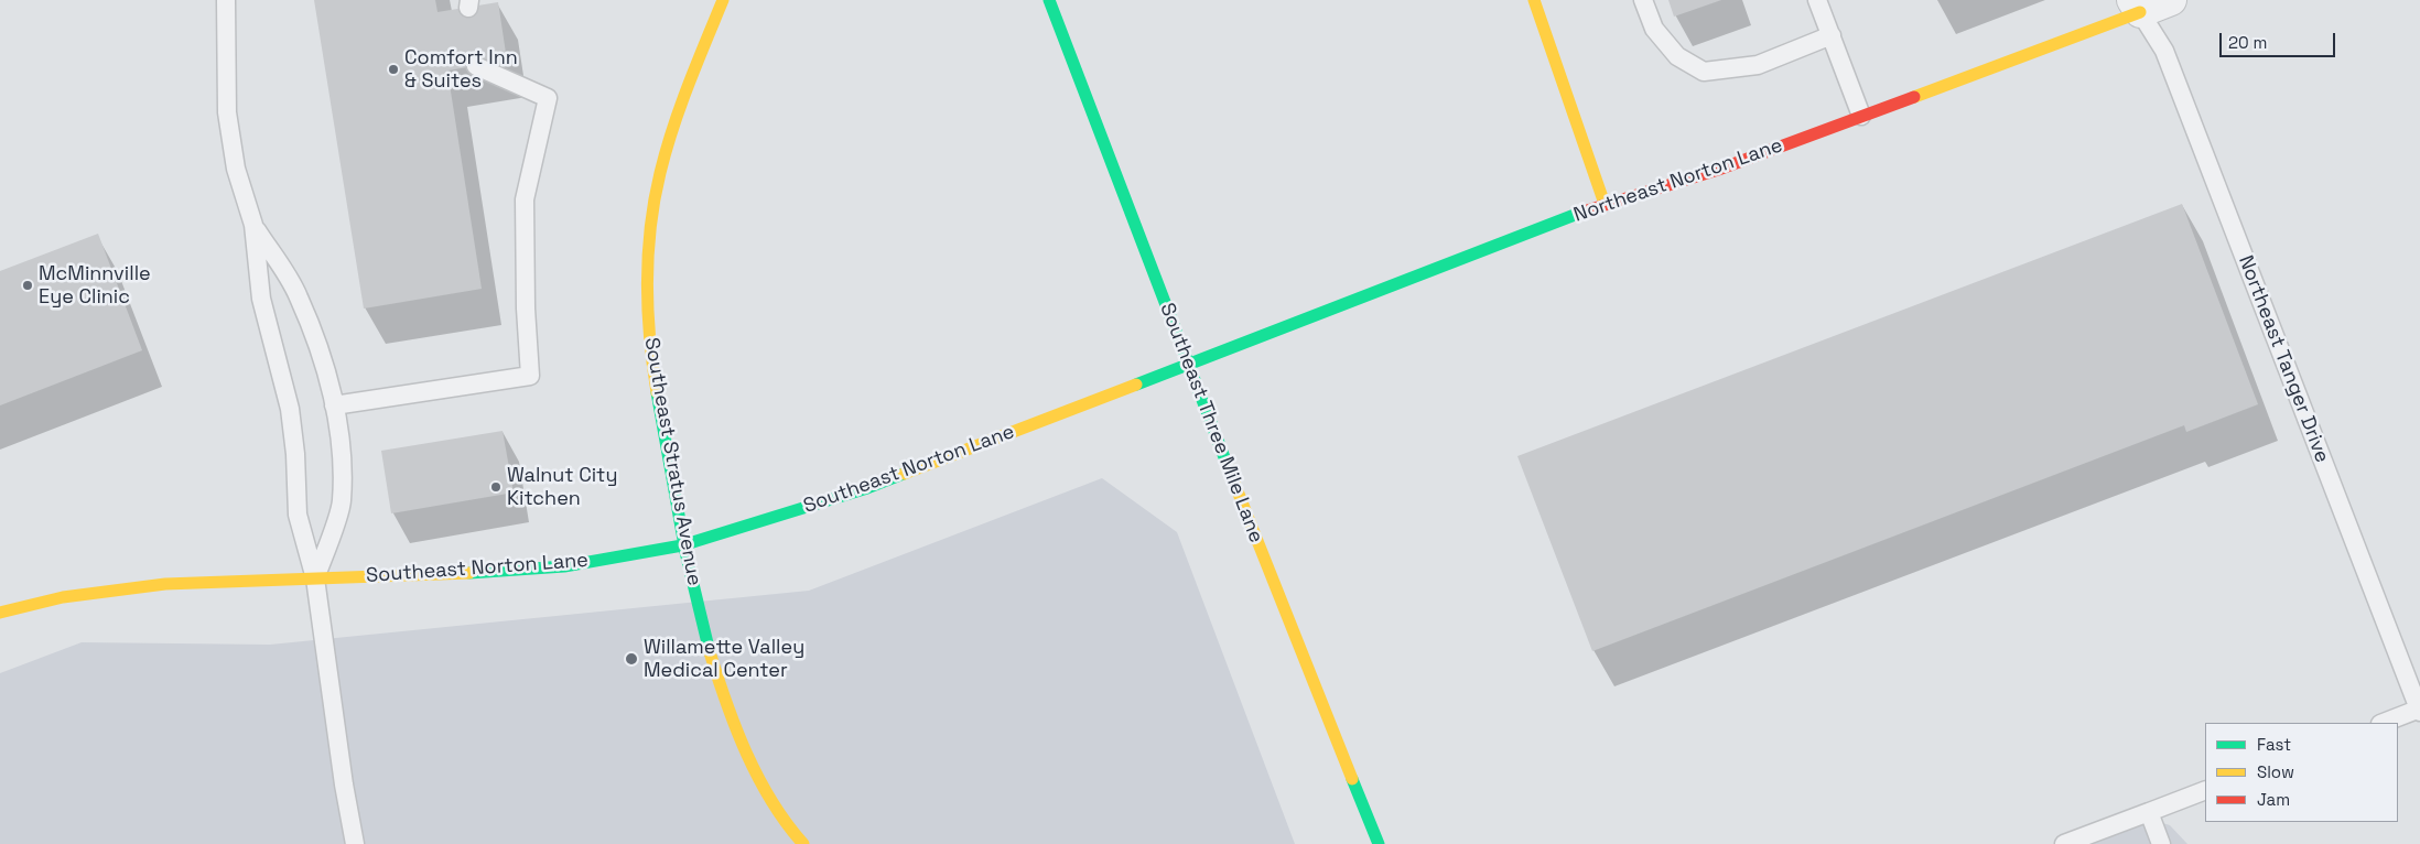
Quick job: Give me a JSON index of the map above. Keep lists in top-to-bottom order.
{
  "streets": {
    "main road": [
      "Northeast Norton Lane",
      "Southeast Three Mile Lane",
      "Southeast Stratus Avenue",
      "Southeast Norton Lane"
    ],
    "lane": ["Northeast Tanger Drive"]
  },
  "crossings": [
    ["Northeast Norton Lane", "Northeast Tanger Drive"],
    ["Northeast Norton Lane", "Southeast Three Mile Lane"],
    ["Northeast Norton Lane", "Southeast Norton Lane"],
    ["Southeast Three Mile Lane", "Southeast Norton Lane"],
    ["Southeast Stratus Avenue", "Southeast Norton Lane"]
  ],
  "places": [
    "Comfort Inn & Suites",
    "McMinnville Eye Clinic",
    "Walnut City Kitchen",
    "Willamette Valley Medical Center"
  ],
  "legend": ["Fast", "Slow", "Jam"],
  "scale_bar": "20 m"
}
